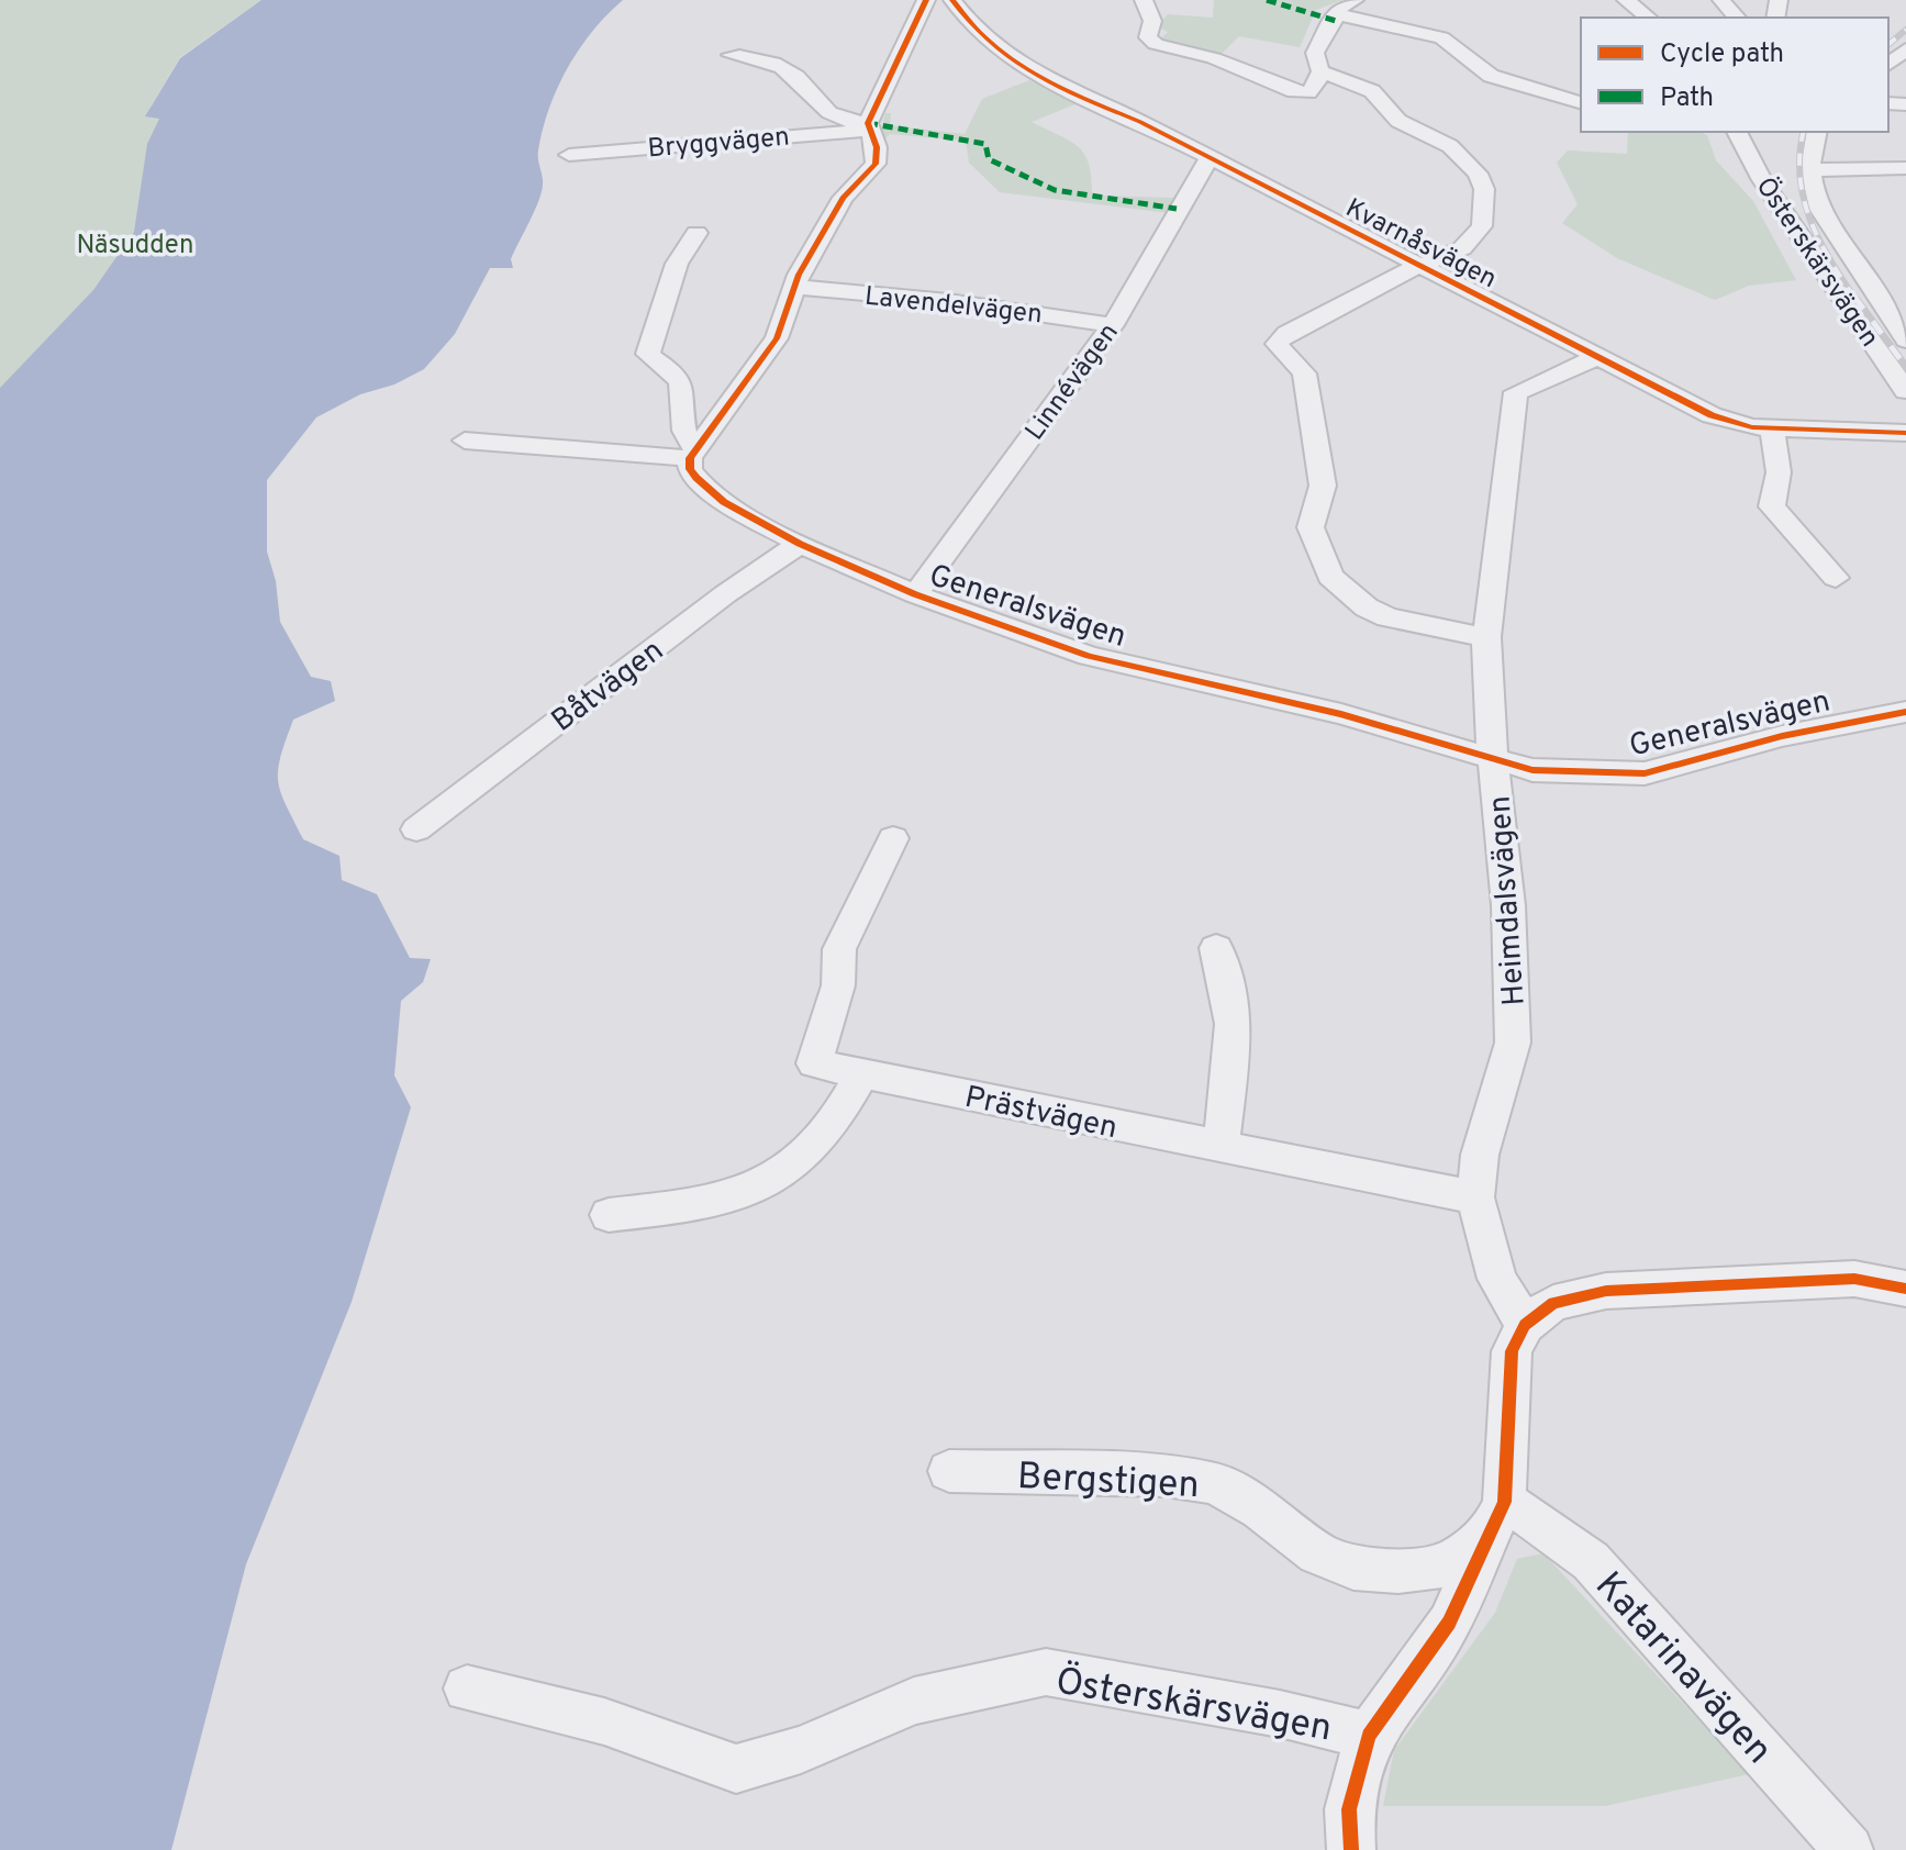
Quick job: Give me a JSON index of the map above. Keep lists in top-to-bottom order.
{
  "streets": {
    "street": [
      "Bryggvägen",
      "Kvarnåsvägen",
      "Österskärsvägen",
      "Lavendelvägen",
      "Linnévägen",
      "Generalsvägen",
      "Båtvägen",
      "Heimdalsvägen",
      "Prästvägen",
      "Bergstigen",
      "Katarinavägen"
    ]
  },
  "crossings": [
    ["Kvarnåsvägen", "Linnévägen"],
    ["Kvarnåsvägen", "Heimdalsvägen"],
    ["Österskärsvägen", "Heimdalsvägen"],
    ["Österskärsvägen", "Bergstigen"],
    ["Österskärsvägen", "Katarinavägen"],
    ["Lavendelvägen", "Linnévägen"],
    ["Linnévägen", "Generalsvägen"],
    ["Generalsvägen", "Båtvägen"],
    ["Generalsvägen", "Heimdalsvägen"],
    ["Heimdalsvägen", "Prästvägen"],
    ["Bergstigen", "Katarinavägen"]
  ],
  "parks": ["Näsudden"],
  "legend": ["Cycle path", "Path"]
}
